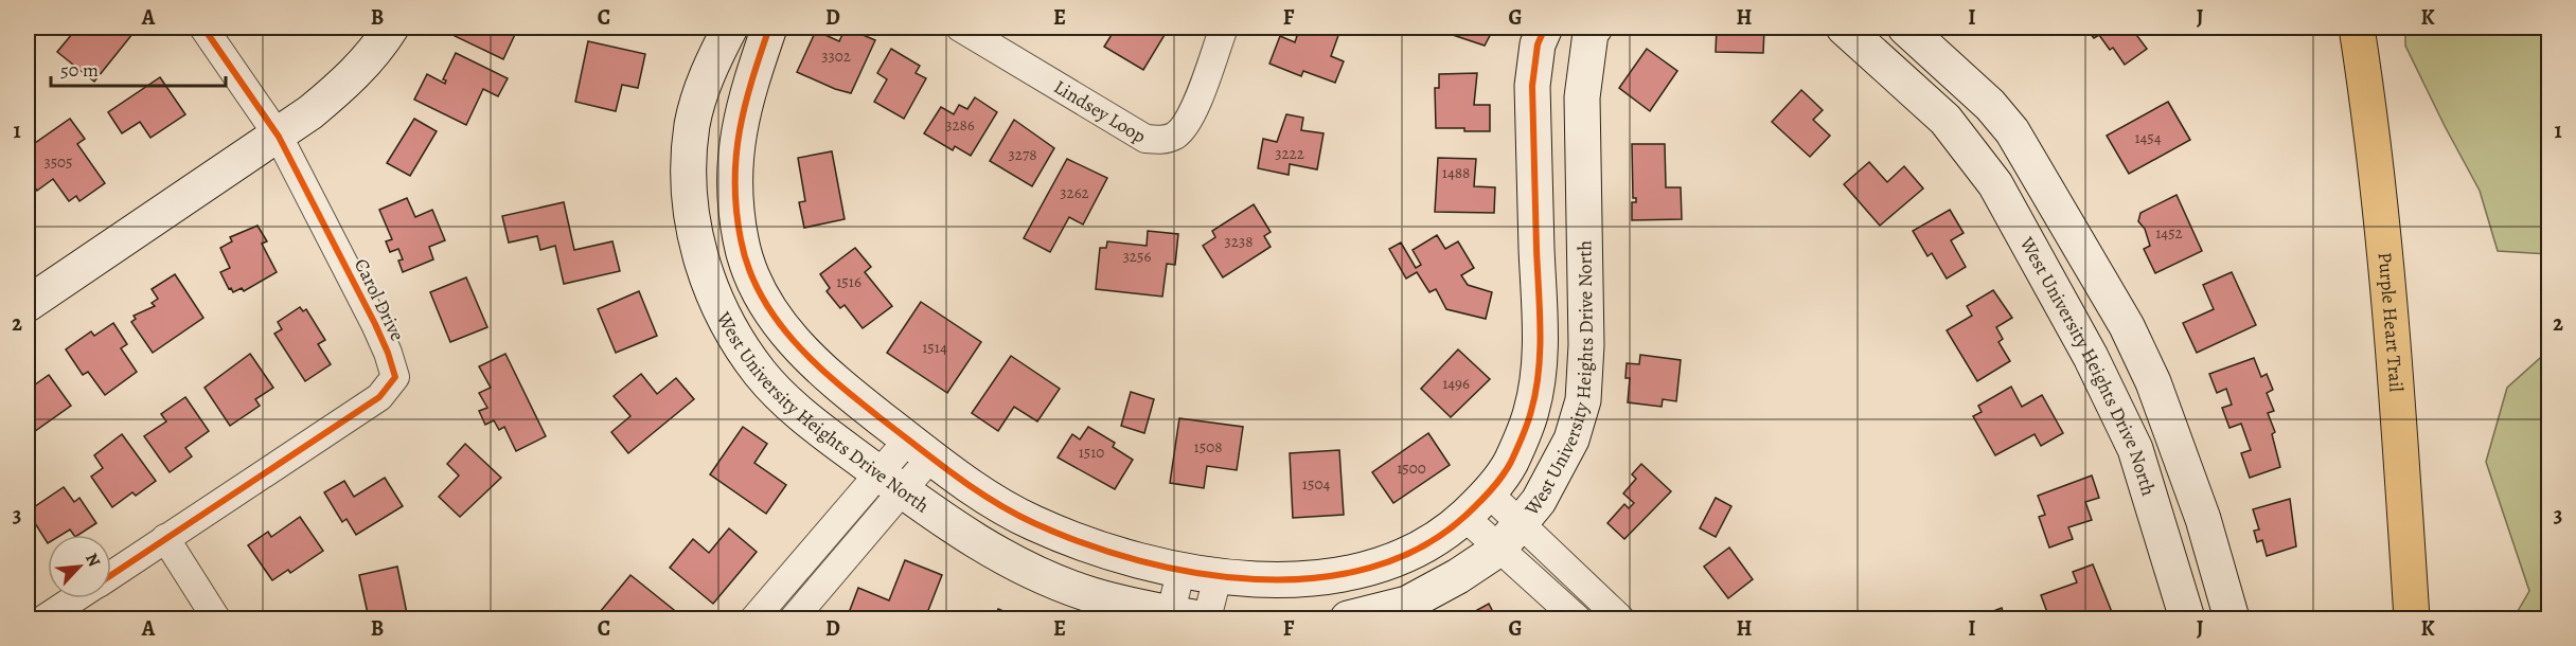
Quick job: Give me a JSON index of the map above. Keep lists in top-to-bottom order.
{
  "streets": {
    "highway": ["Purple Heart Trail"],
    "street": ["Lindsey Loop", "Carol Drive", "West University Heights Drive North"]
  },
  "house_numbers": [
    "3302",
    "3286",
    "1454",
    "3222",
    "3278",
    "3505",
    "1488",
    "3262",
    "1452",
    "3238",
    "3256",
    "1516",
    "1514",
    "1496",
    "1508",
    "1510",
    "1500",
    "1504"
  ],
  "scale_bar": "50 m",
  "north": "top right",
  "grid": {
    "columns": [
      "A",
      "B",
      "C",
      "D",
      "E",
      "F",
      "G",
      "H",
      "I",
      "J",
      "K"
    ],
    "rows": ["1", "2", "3"]
  }
}
